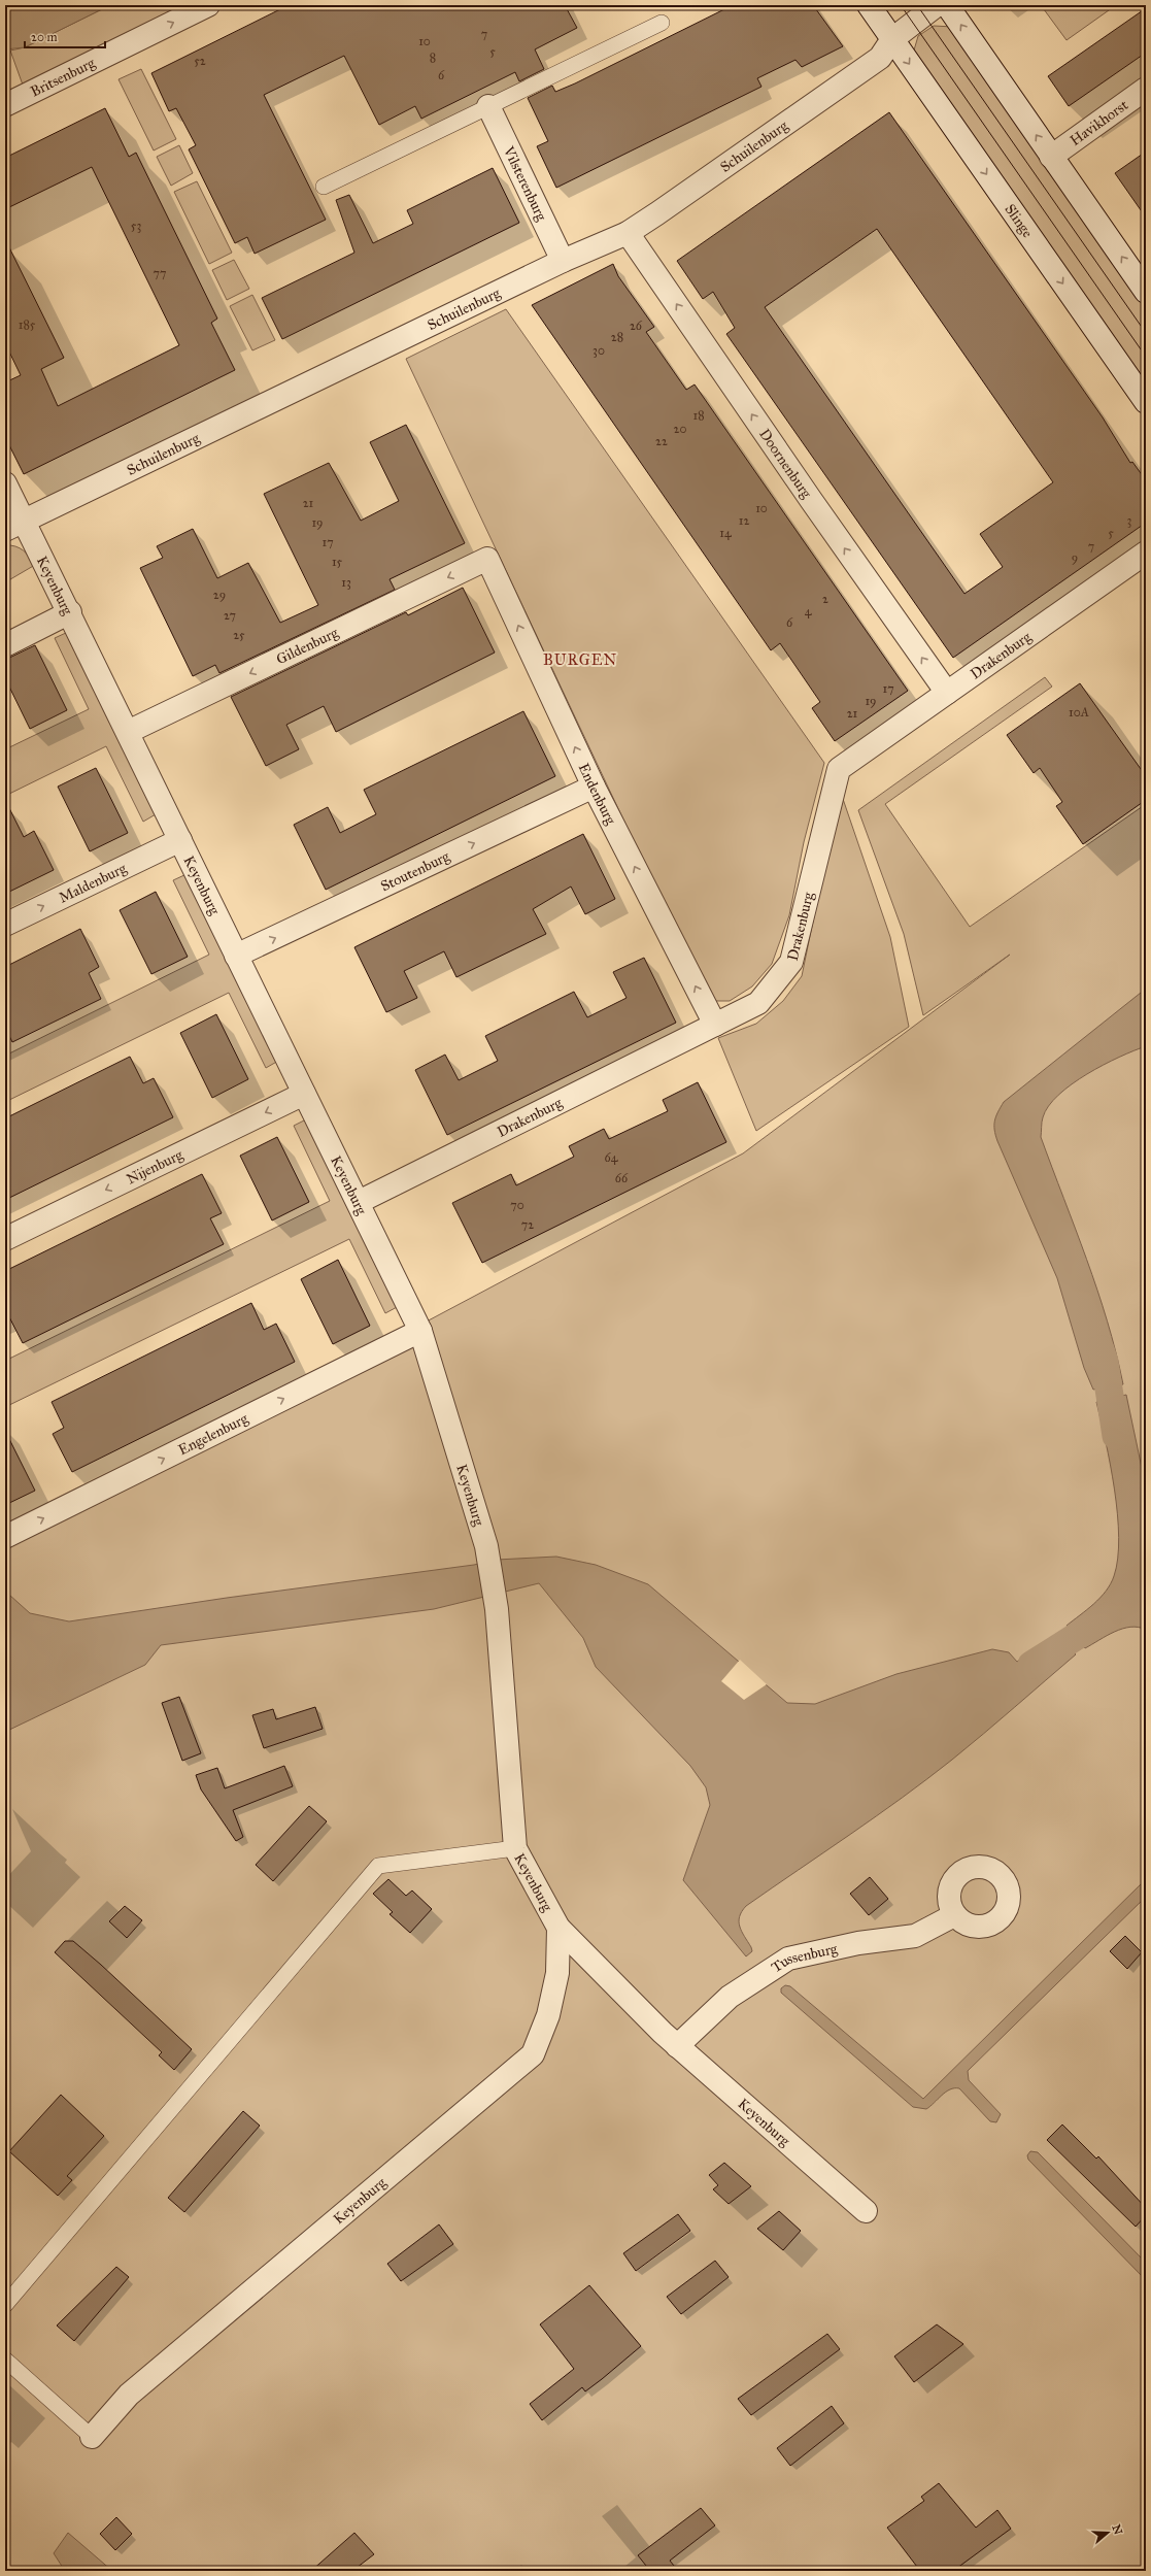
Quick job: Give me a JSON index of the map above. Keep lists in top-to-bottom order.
{
  "streets": {
    "street": [
      "Britsenburg",
      "Havikhorst",
      "Schuilenburg",
      "Vilsterenburg",
      "Slinge",
      "Doornenburg",
      "Keyenburg",
      "Gildenburg",
      "Drakenburg",
      "Endenburg",
      "Stoutenburg",
      "Maldenburg",
      "Nijenburg",
      "Engelenburg",
      "Tussenburg"
    ]
  },
  "crossings": [
    ["Schuilenburg", "Vilsterenburg"],
    ["Schuilenburg", "Slinge"],
    ["Schuilenburg", "Doornenburg"],
    ["Schuilenburg", "Keyenburg"],
    ["Doornenburg", "Drakenburg"],
    ["Keyenburg", "Gildenburg"],
    ["Keyenburg", "Drakenburg"],
    ["Keyenburg", "Stoutenburg"],
    ["Keyenburg", "Maldenburg"],
    ["Keyenburg", "Nijenburg"],
    ["Keyenburg", "Engelenburg"],
    ["Keyenburg", "Tussenburg"],
    ["Gildenburg", "Endenburg"],
    ["Drakenburg", "Endenburg"],
    ["Endenburg", "Stoutenburg"]
  ],
  "one_way": [
    "Britsenburg",
    "Doornenburg",
    "Gildenburg",
    "Endenburg",
    "Stoutenburg",
    "Maldenburg",
    "Nijenburg",
    "Engelenburg"
  ],
  "districts": ["BURGEN"],
  "house_numbers": [
    "7",
    "10",
    "5",
    "8",
    "52",
    "6",
    "53",
    "77",
    "185",
    "26",
    "28",
    "30",
    "18",
    "20",
    "22",
    "21",
    "10",
    "12",
    "3",
    "19",
    "14",
    "5",
    "17",
    "7",
    "9",
    "15",
    "13",
    "29",
    "2",
    "4",
    "27",
    "6",
    "25",
    "17",
    "19",
    "10A",
    "21",
    "64",
    "66",
    "70",
    "72"
  ],
  "scale_bar": "20 m",
  "north": "right"
}
